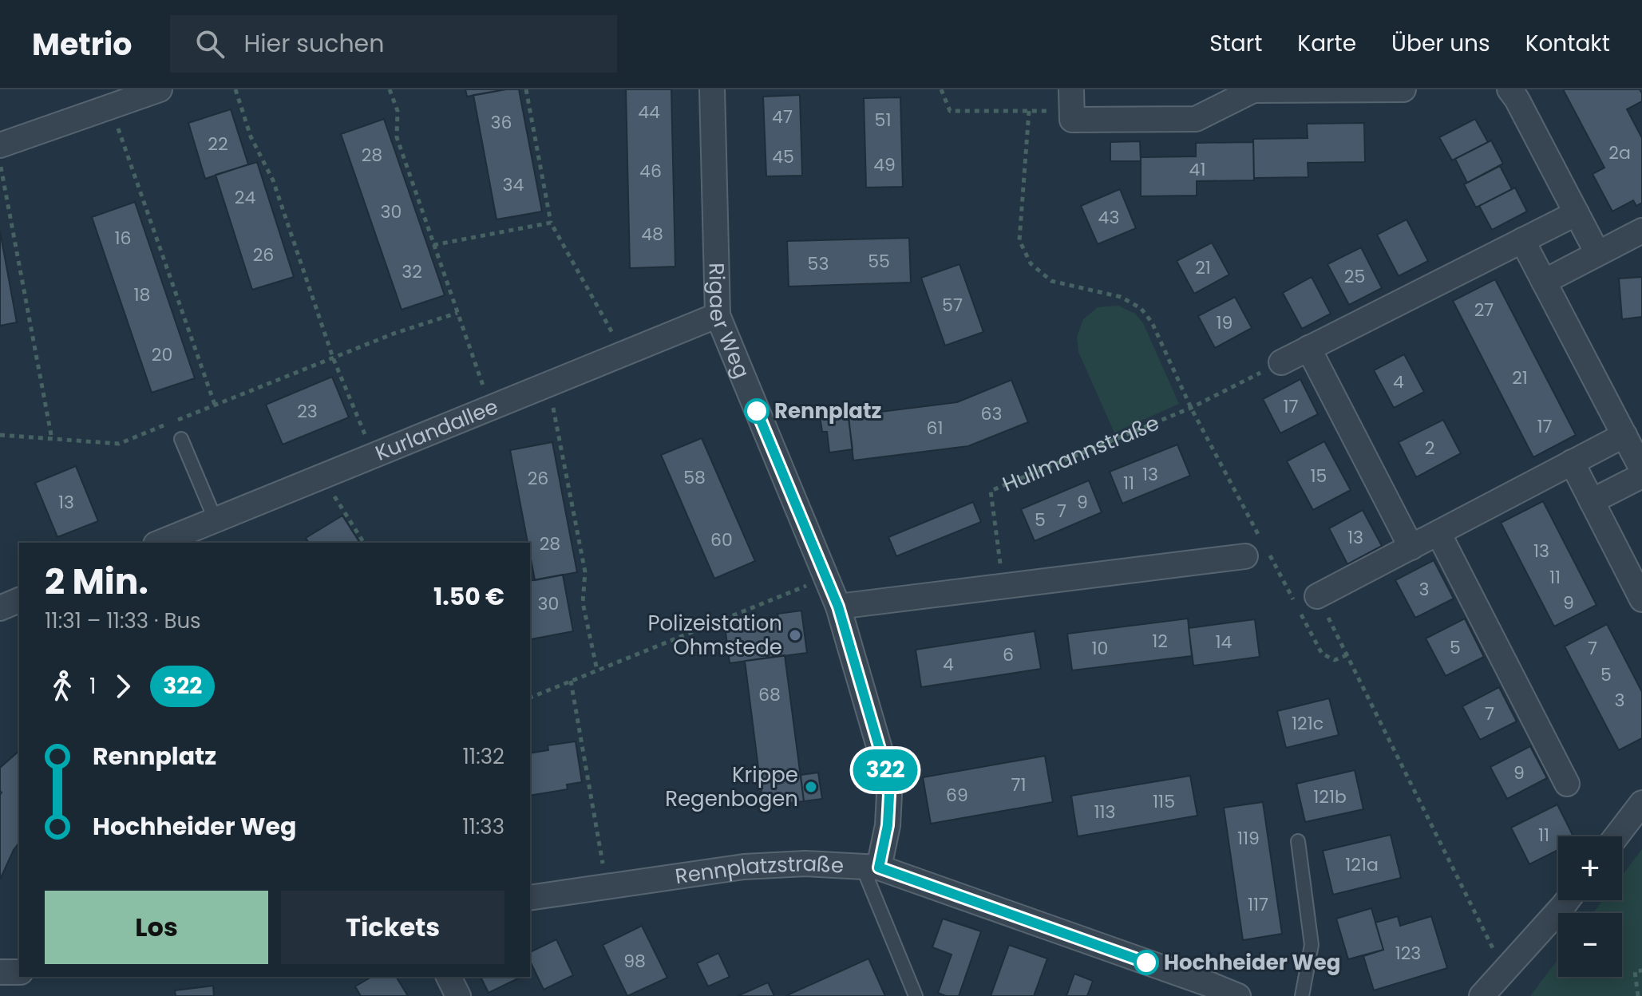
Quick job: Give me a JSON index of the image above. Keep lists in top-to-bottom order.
{
  "streets": {
    "street": ["Rigaer Weg", "Kurlandallee", "Rennplatzstraße"],
    "path": ["Hullmannstraße"]
  },
  "crossings": [
    ["Rigaer Weg", "Kurlandallee"],
    ["Rigaer Weg", "Rennplatzstraße"]
  ],
  "places": [
    "Rennplatz",
    "Polizeistation Ohmstede",
    "Krippe Regenbogen",
    "Hochheider Weg"
  ],
  "lines": ["bus line 322"],
  "house_numbers": [
    "44",
    "47",
    "51",
    "36",
    "22",
    "2a",
    "28",
    "45",
    "49",
    "41",
    "46",
    "34",
    "24",
    "30",
    "43",
    "48",
    "16",
    "26",
    "55",
    "53",
    "21",
    "32",
    "25",
    "18",
    "57",
    "27",
    "19",
    "20",
    "21",
    "4",
    "17",
    "23",
    "63",
    "17",
    "61",
    "2",
    "13",
    "15",
    "58",
    "26",
    "11",
    "13",
    "9",
    "7",
    "5",
    "13",
    "60",
    "28",
    "13",
    "11",
    "3",
    "9",
    "30",
    "12",
    "14",
    "5",
    "10",
    "7",
    "6",
    "4",
    "5",
    "68",
    "3",
    "7",
    "121c",
    "9",
    "71",
    "69",
    "121b",
    "115",
    "113",
    "11",
    "119",
    "121a",
    "117",
    "123",
    "98"
  ],
  "page": {
    "header": "Metrio",
    "search": "Hier suchen",
    "nav": [
      "Start",
      "Karte",
      "Über uns",
      "Kontakt"
    ],
    "on_map": "322",
    "heading": ["2 Min.", "11:31 – 11:33 · Bus", "1.50 €"],
    "legs": ["1", "322"],
    "list": [
      {
        "name": "Rennplatz",
        "value": "11:32"
      },
      {
        "name": "Hochheider Weg",
        "value": "11:33"
      }
    ],
    "map_buttons": ["+", "−"],
    "buttons": ["Los", "Tickets"]
  }
}
